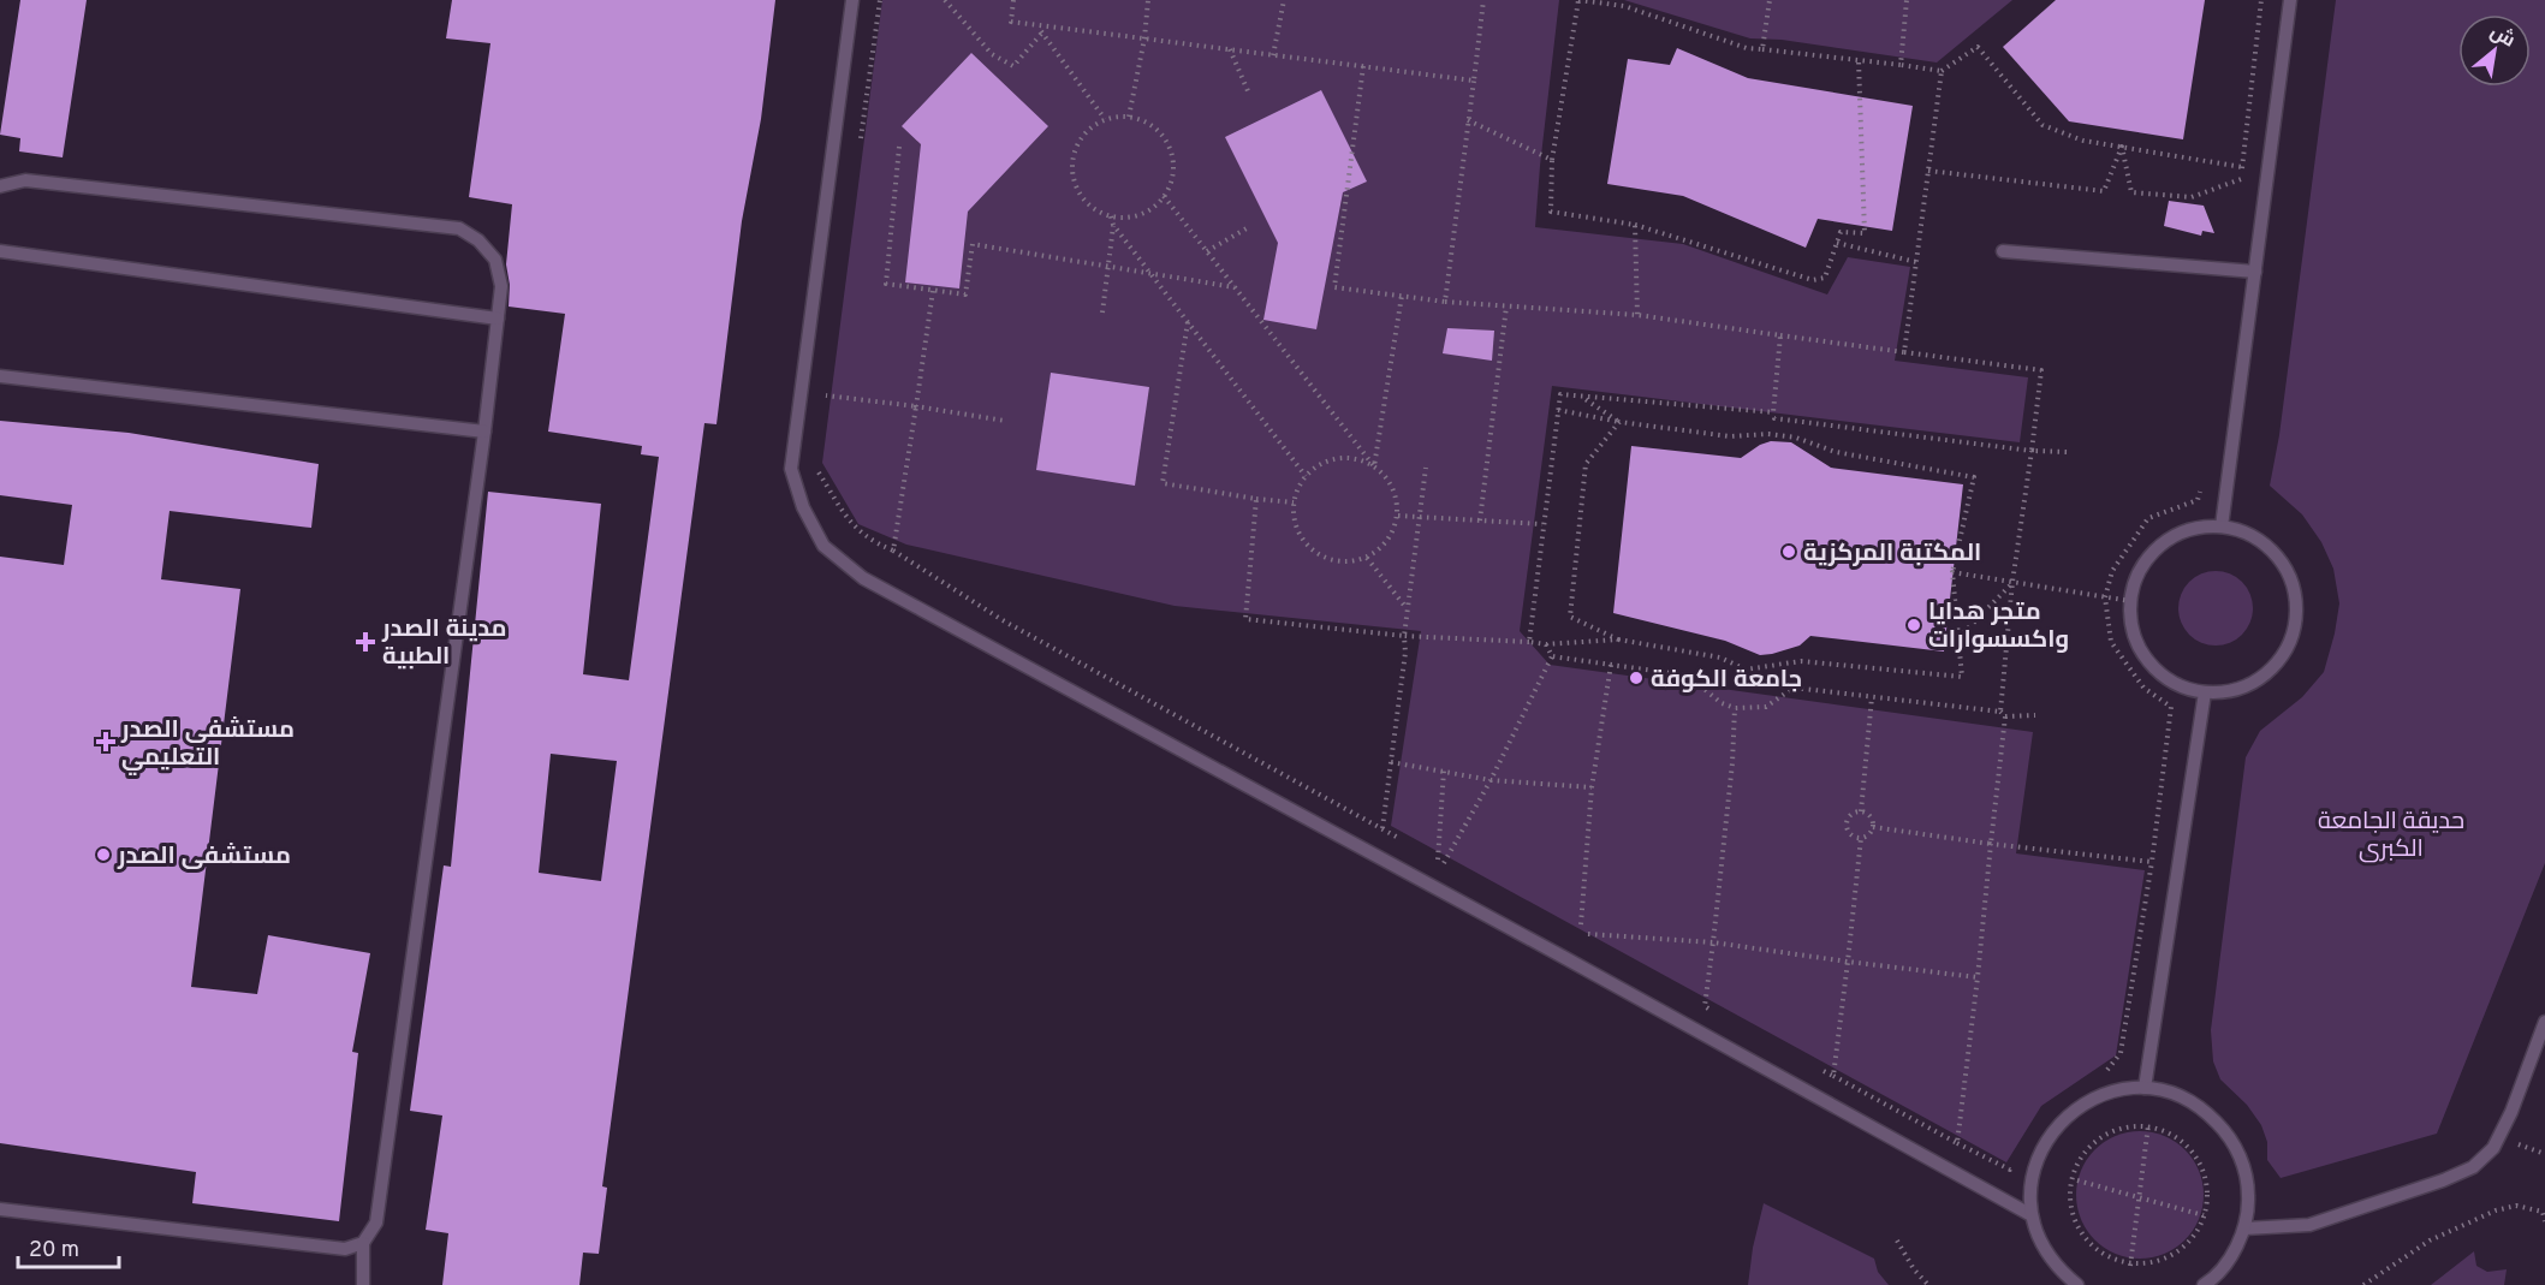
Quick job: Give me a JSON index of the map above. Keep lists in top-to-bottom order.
{
  "parks": ["حديقة الجامعة الكبرى"],
  "places": {
    "other": [
      "المكتبة المركزية",
      "متجر هدايا واكسسوارات",
      "جامعة الكوفة",
      "مستشفى الصدر"
    ],
    "health": ["مدينة الصدر الطبية", "مستشفى الصدر التعليمي"]
  },
  "scale_bar": "20 m",
  "north": "top right"
}
